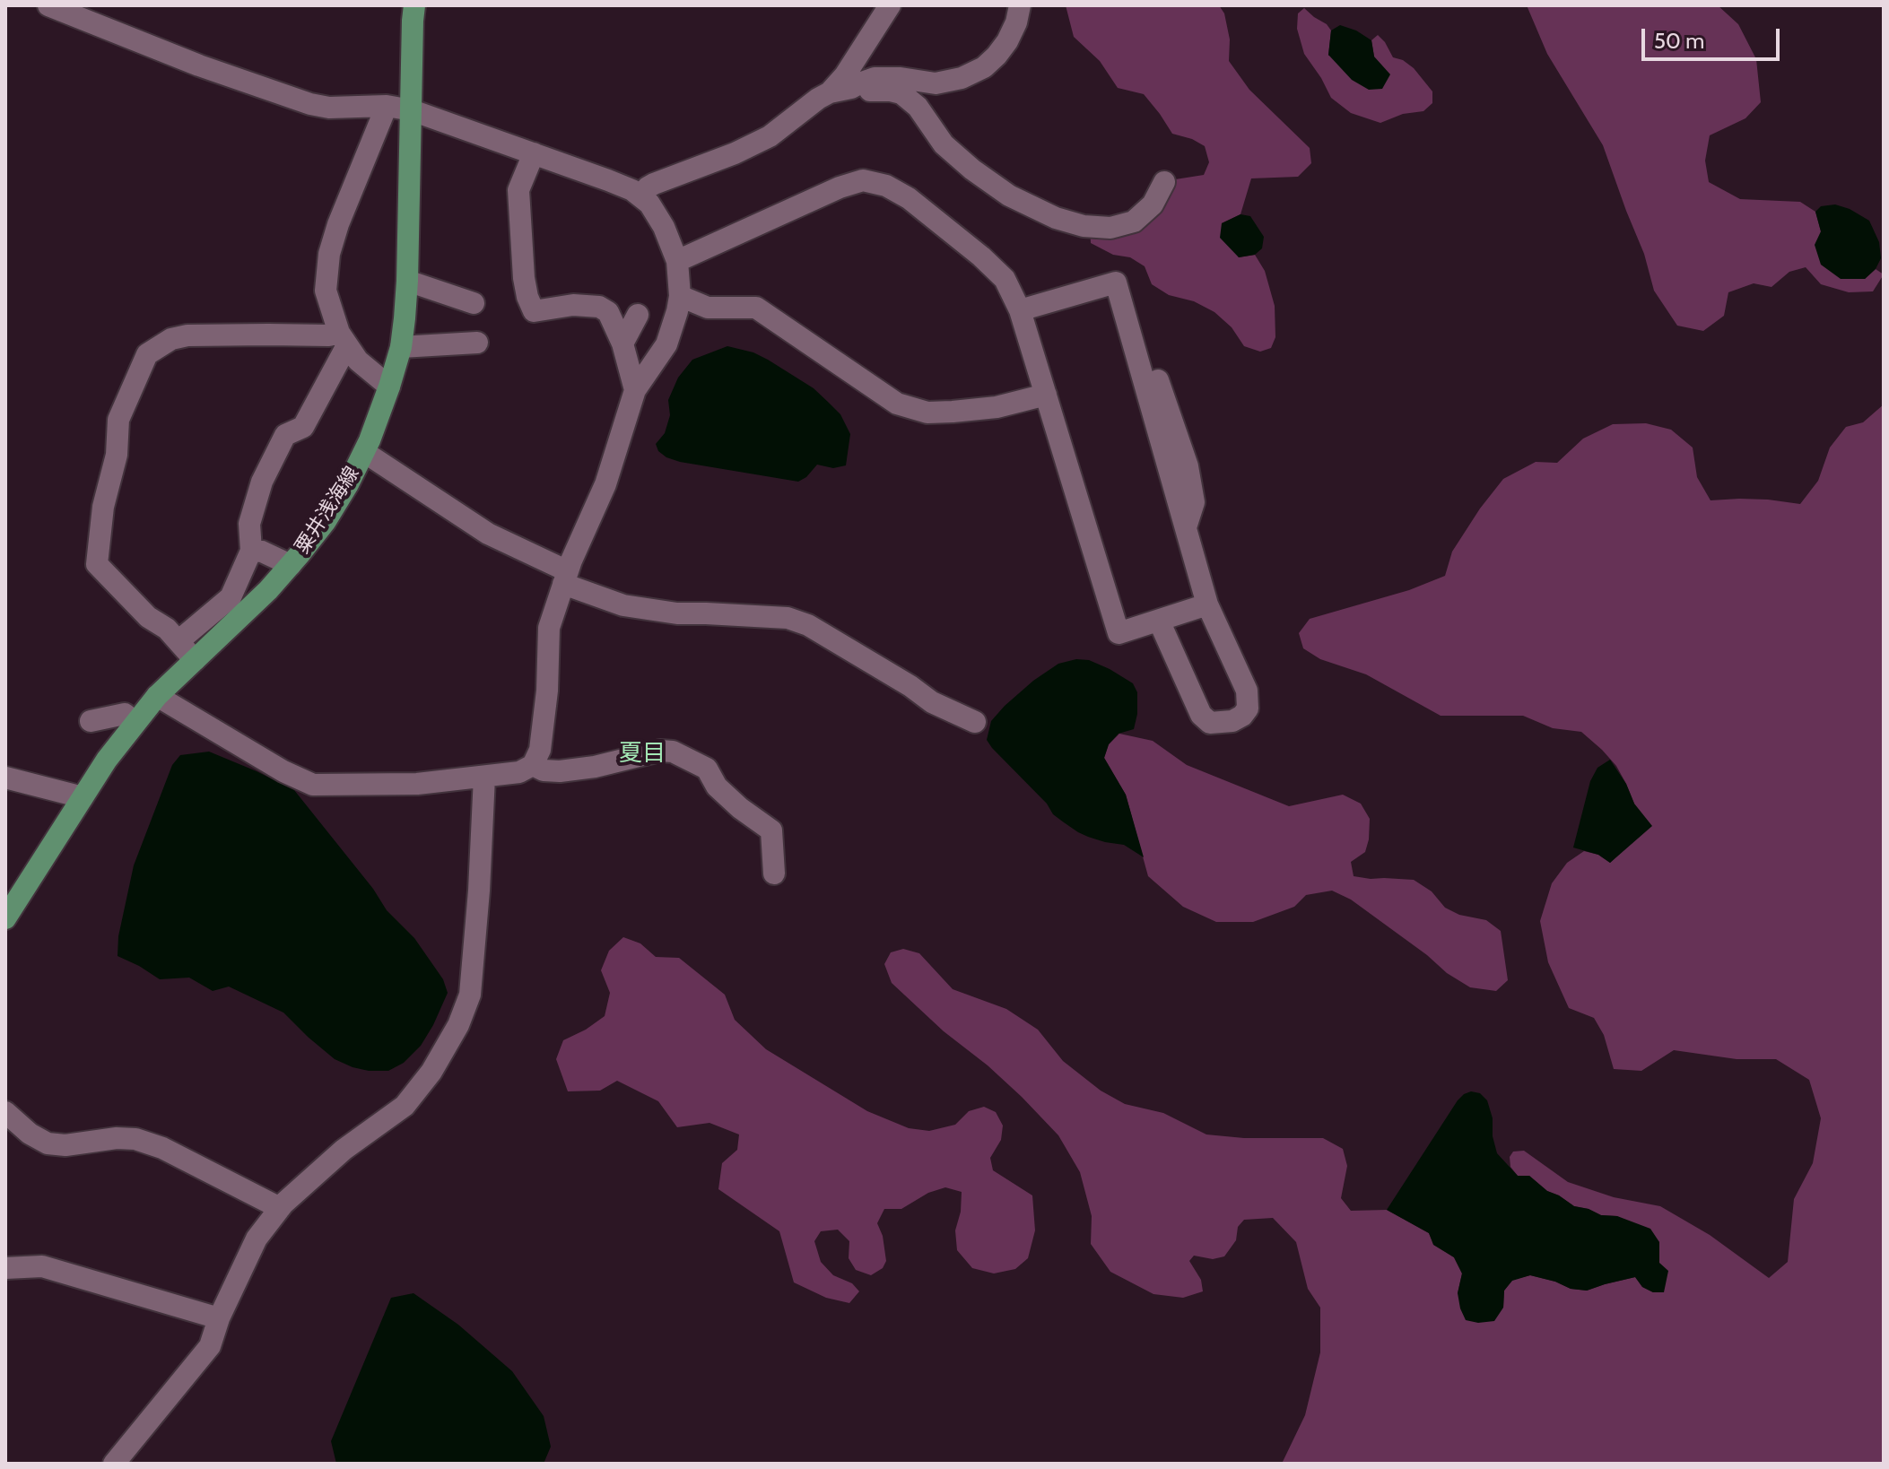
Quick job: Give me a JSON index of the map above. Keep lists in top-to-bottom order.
{
  "streets": {
    "main road": ["粟井浅海線"]
  },
  "districts": ["夏目"],
  "scale_bar": "50 m"
}
